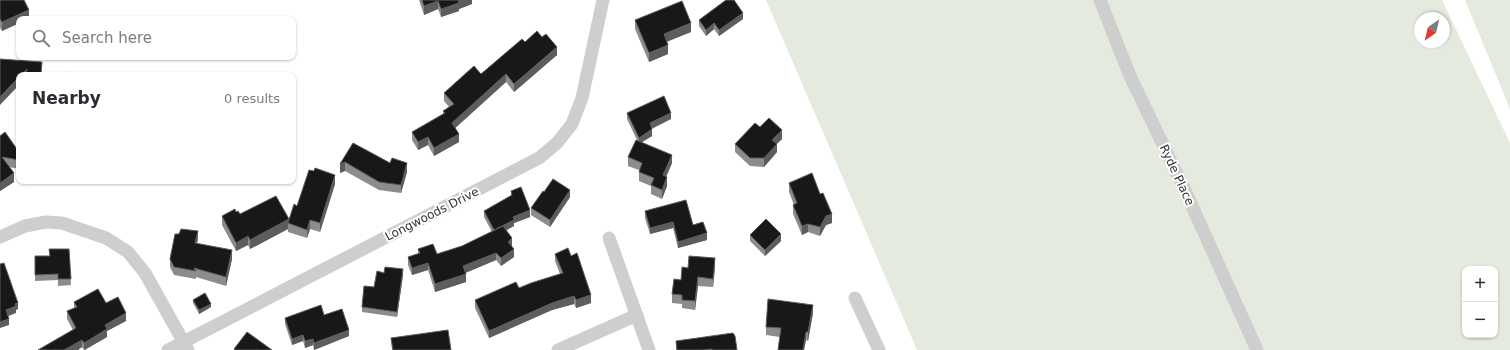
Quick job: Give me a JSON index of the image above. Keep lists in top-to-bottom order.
{
  "streets": {
    "street": ["Ryde Place", "Longwoods Drive"]
  },
  "north": "bottom left",
  "page": {
    "search": "Search here",
    "heading": ["Nearby", "0 results"],
    "map_buttons": ["+", "−"]
  }
}
